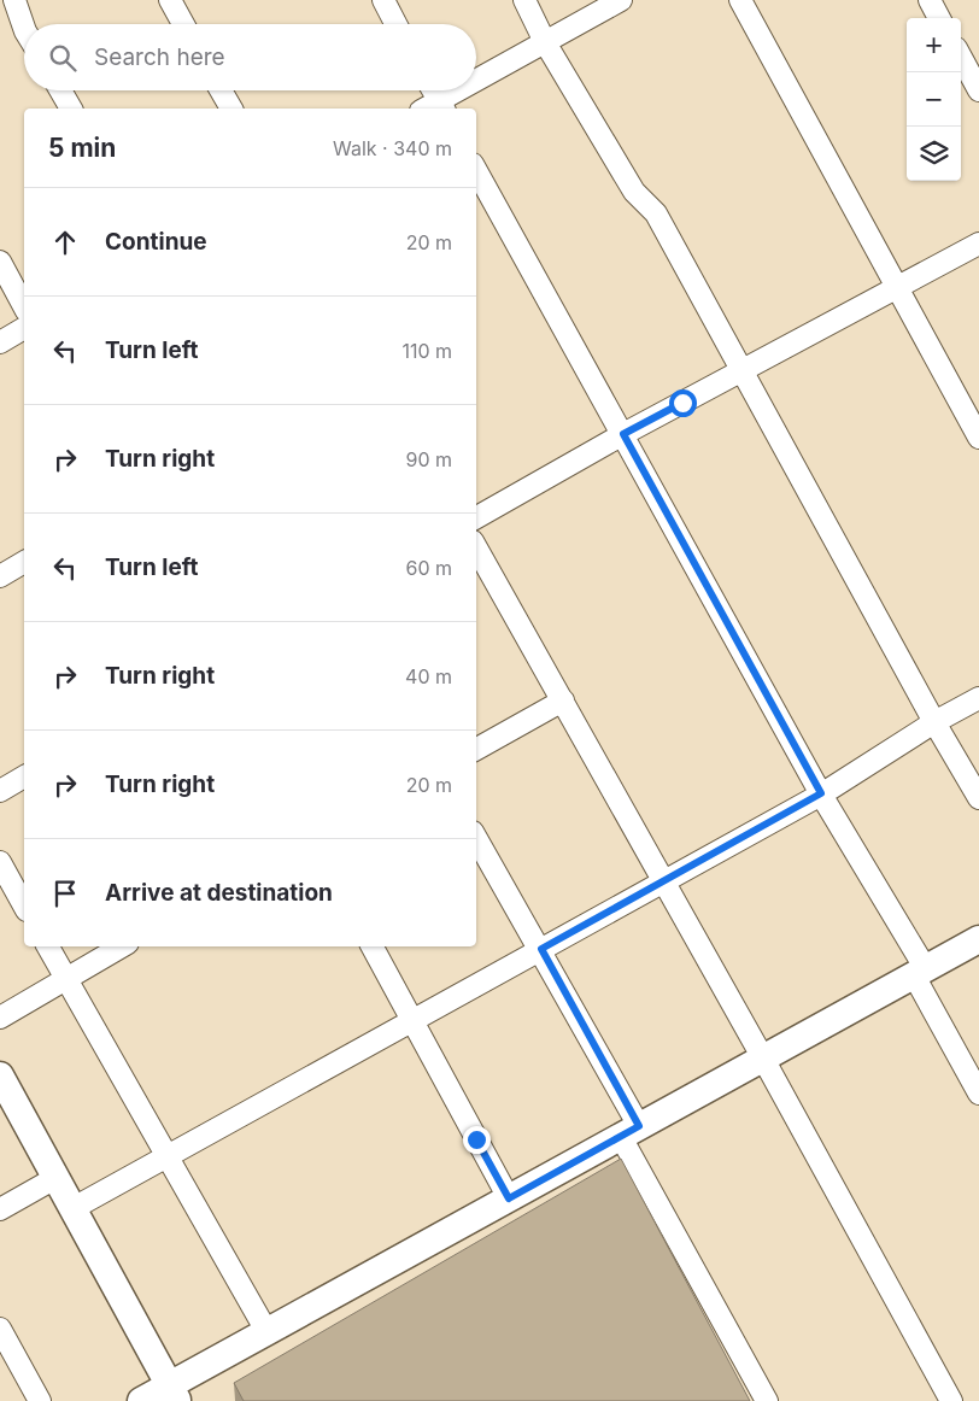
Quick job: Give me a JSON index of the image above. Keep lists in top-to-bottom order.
{
  "page": {
    "map_buttons": ["+", "−"],
    "search": "Search here",
    "heading": ["5 min", "Walk · 340 m"],
    "list": [
      ["Continue", "20 m"],
      ["Turn left", "110 m"],
      ["Turn right", "90 m"],
      ["Turn left", "60 m"],
      ["Turn right", "40 m"],
      ["Turn right", "20 m"],
      "Arrive at destination"
    ]
  }
}
